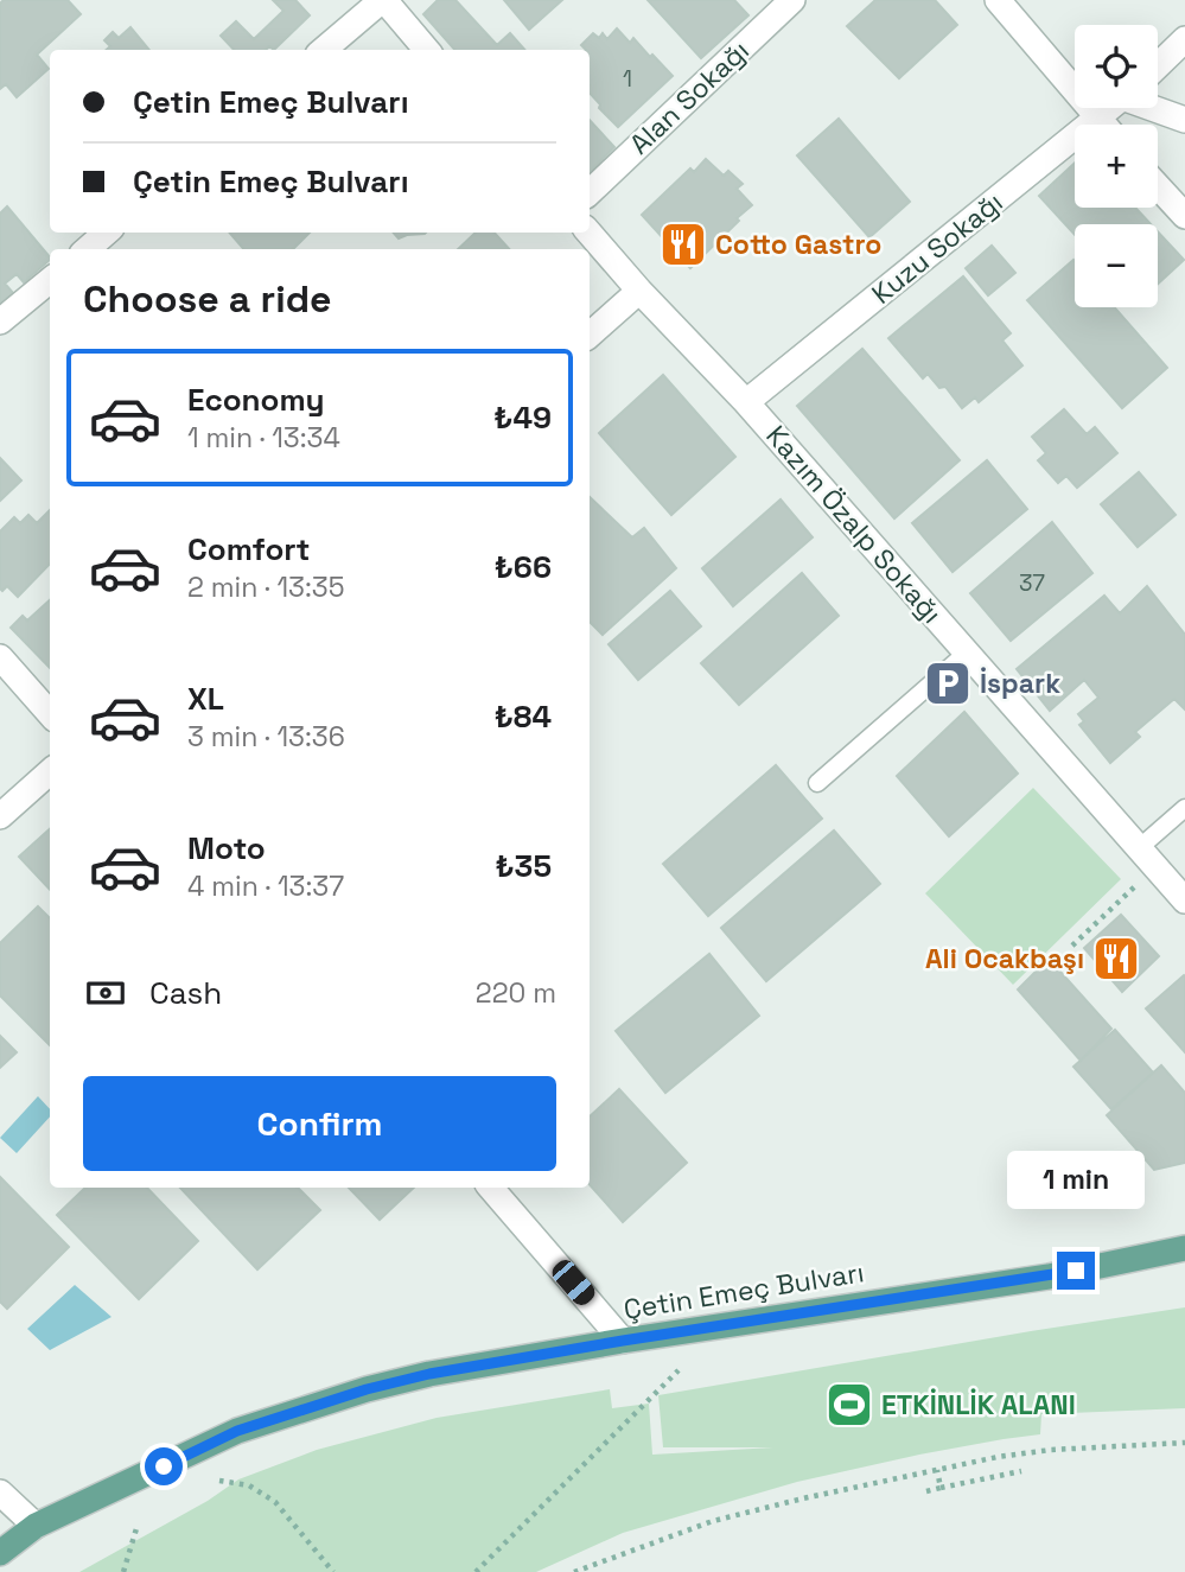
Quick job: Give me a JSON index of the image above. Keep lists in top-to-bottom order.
{
  "streets": {
    "main road": ["Çetin Emeç Bulvarı"],
    "street": ["Alan Sokağı", "Kuzu Sokağı", "Kazım Özalp Sokağı"]
  },
  "crossings": [
    ["Kuzu Sokağı", "Kazım Özalp Sokağı"]
  ],
  "places": {
    "restaurant": ["Cotto Gastro", "Ali Ocakbaşı"],
    "parking": ["İspark"],
    "sports": ["ETKİNLİK ALANI"]
  },
  "house_numbers": ["1", "37"],
  "page": {
    "map_buttons": ["+", "−"],
    "banner": ["Çetin Emeç Bulvarı", "Çetin Emeç Bulvarı"],
    "heading": "Choose a ride",
    "list": [
      {
        "name": "Economy",
        "note": "1 min · 13:34",
        "value": "₺49"
      },
      {
        "name": "Comfort",
        "note": "2 min · 13:35",
        "value": "₺66"
      },
      {
        "name": "XL",
        "note": "3 min · 13:36",
        "value": "₺84"
      },
      {
        "name": "Moto",
        "note": "4 min · 13:37",
        "value": "₺35"
      }
    ],
    "pay": ["Cash", "220 m"],
    "buttons": "Confirm",
    "bubble": "1 min"
  }
}
